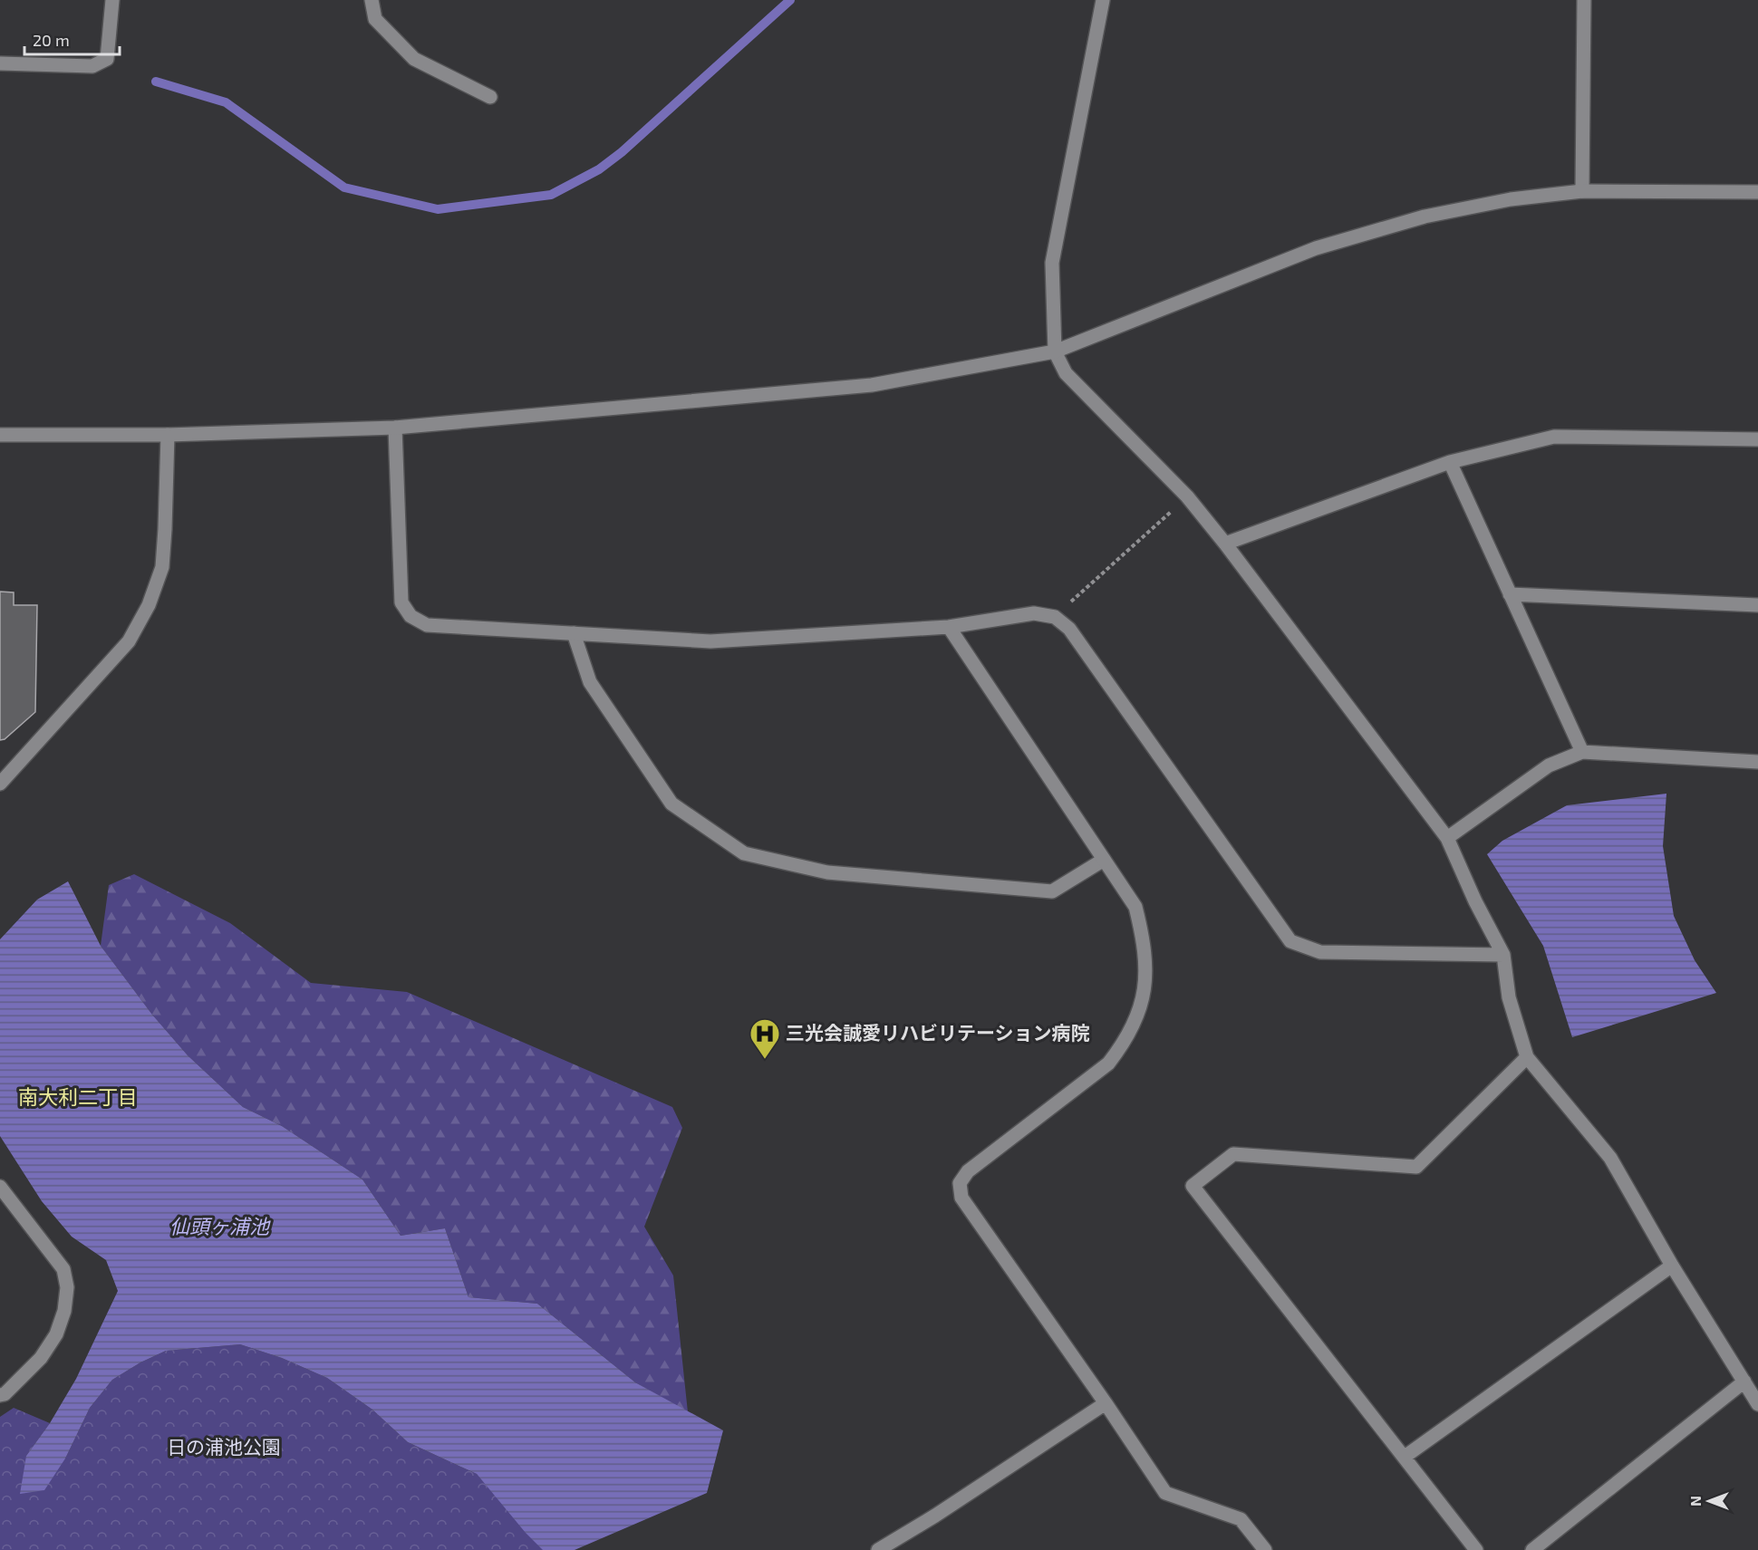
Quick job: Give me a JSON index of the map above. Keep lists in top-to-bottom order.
{
  "districts": ["南大利二丁目"],
  "water": ["仙頭ヶ浦池"],
  "parks": ["日の浦池公園"],
  "places": {
    "hospital": ["三光会誠愛リハビリテーション病院"]
  },
  "scale_bar": "20 m",
  "north": "left"
}
